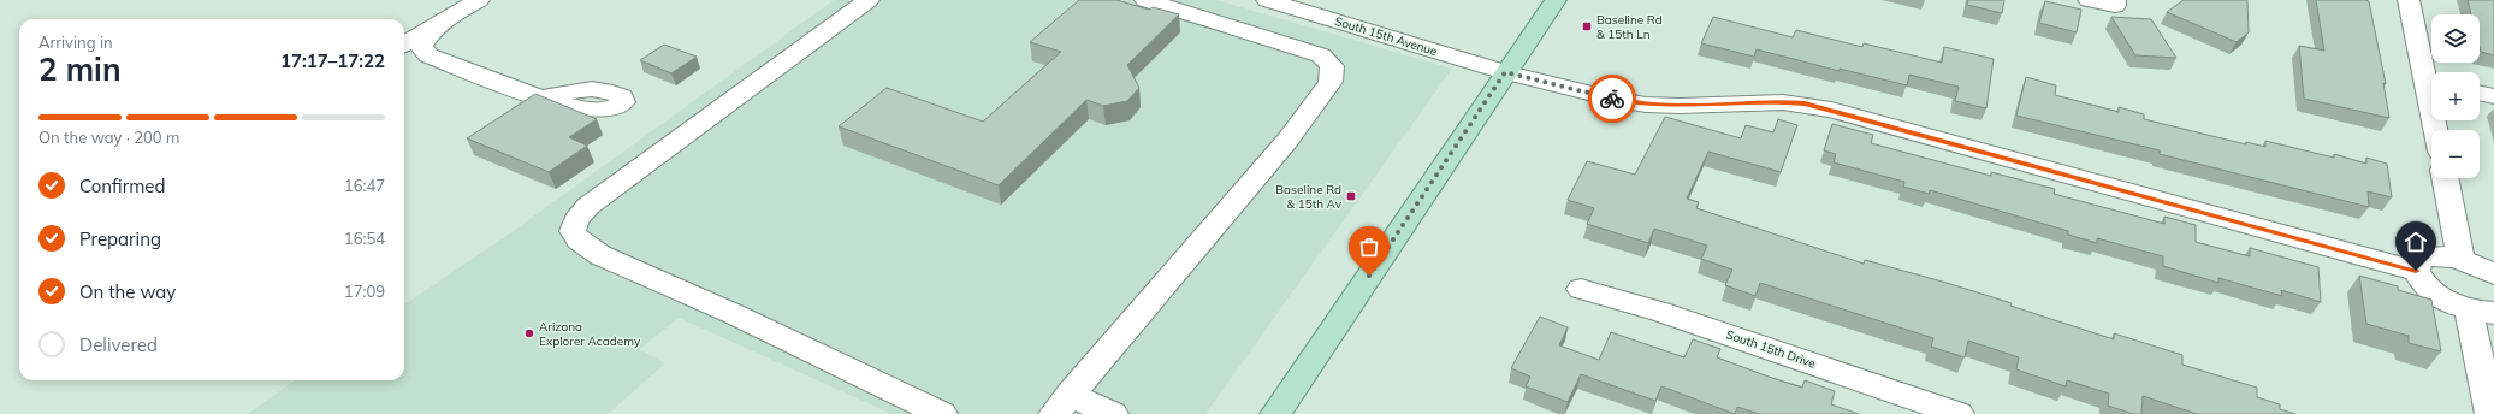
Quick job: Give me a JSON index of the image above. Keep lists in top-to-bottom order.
{
  "streets": {
    "street": ["South 15th Avenue", "South 15th Drive"]
  },
  "places": {
    "transit": ["Baseline Rd & 15th Ln", "Baseline Rd & 15th Av"],
    "other": ["Arizona Explorer Academy"]
  },
  "page": {
    "map_buttons": ["+", "−"],
    "heading": ["2 min", "Arriving in", "17:17–17:22"],
    "bar": "On the way · 200 m",
    "list": [
      ["Confirmed", "16:47"],
      ["Preparing", "16:54"],
      ["On the way", "17:09"],
      "Delivered"
    ]
  }
}
